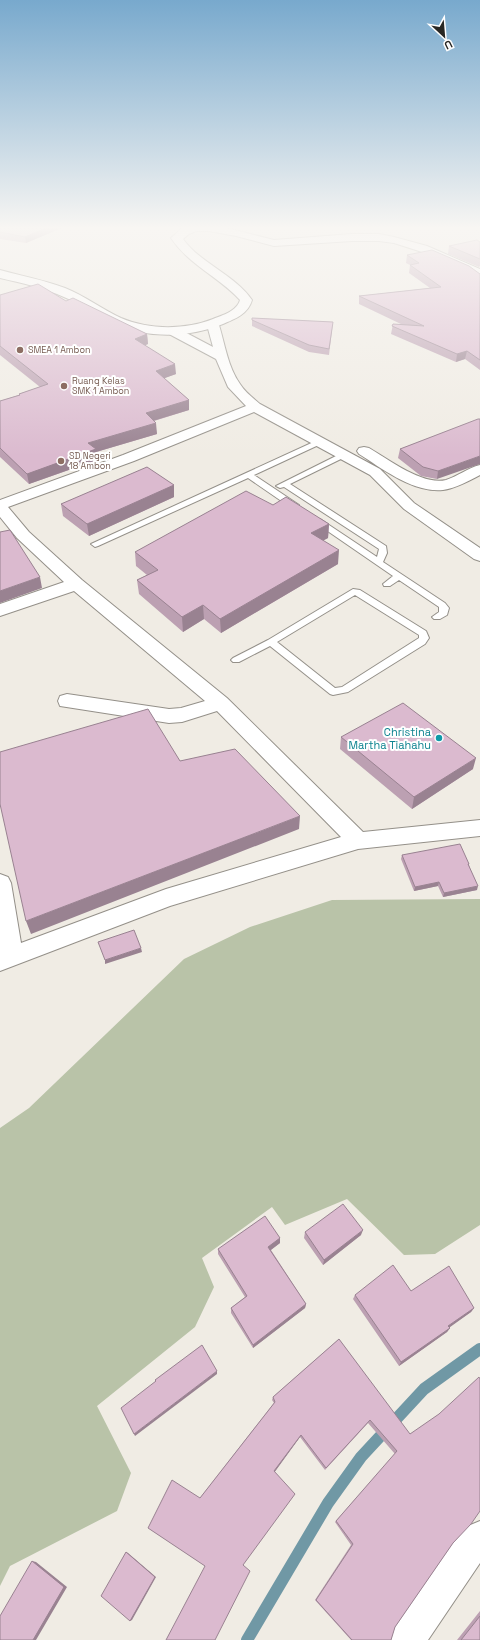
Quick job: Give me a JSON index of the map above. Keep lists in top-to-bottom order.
{
  "places": [
    "SMEA 1 Ambon",
    "Ruang Kelas SMK 1 Ambon",
    "SD Negeri 18 Ambon",
    "Christina Martha Tiahahu"
  ],
  "north": "bottom right"
}
